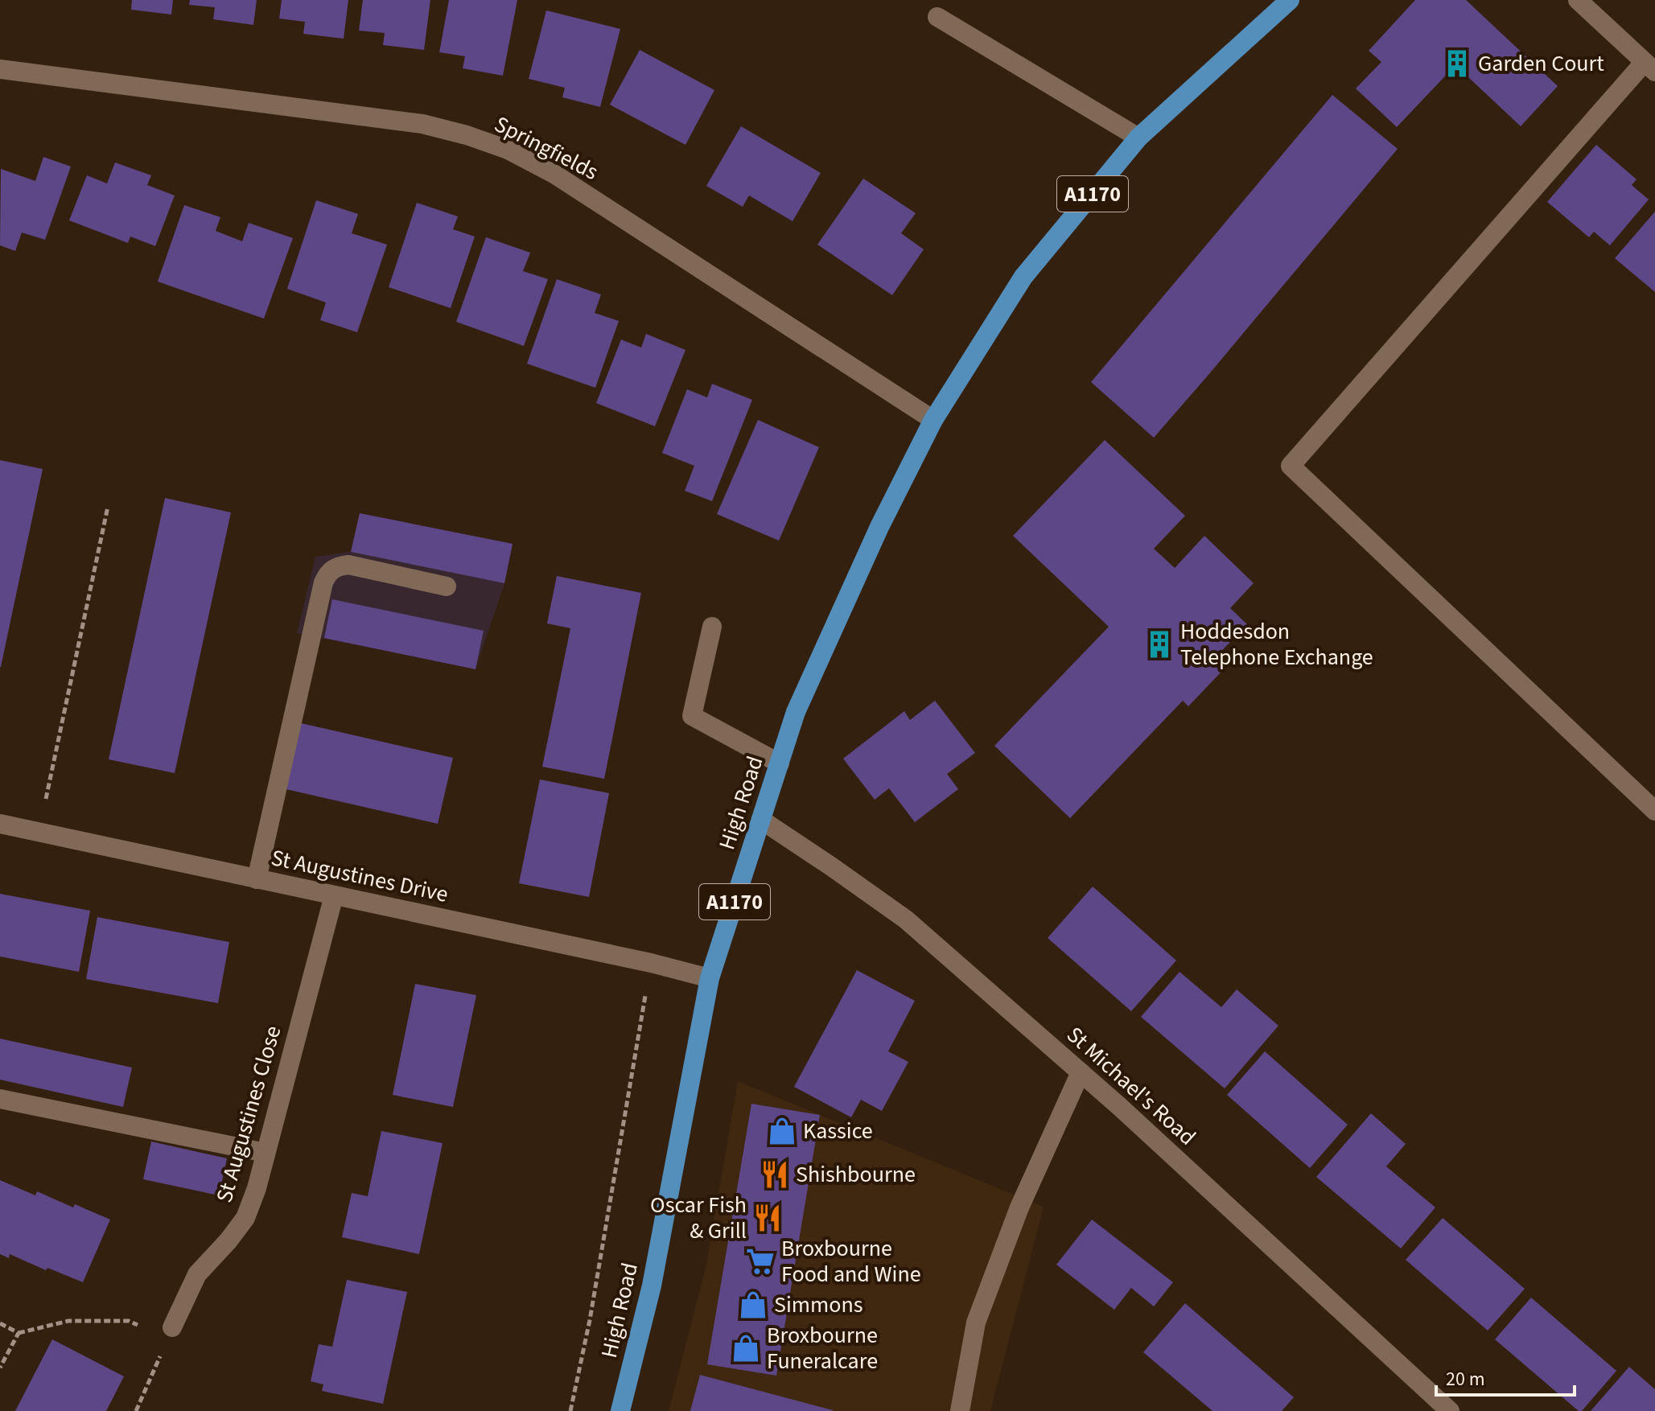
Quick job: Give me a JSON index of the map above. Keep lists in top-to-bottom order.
{
  "streets": {
    "main road": ["A1170", "High Road"],
    "street": [
      "Springfields",
      "St Augustines Drive",
      "St Michael's Road",
      "St Augustines Close"
    ]
  },
  "crossings": [
    ["Springfields", "A1170"],
    ["Springfields", "High Road"],
    ["A1170", "High Road"],
    ["High Road", "St Augustines Drive"],
    ["High Road", "St Michael's Road"],
    ["St Augustines Drive", "St Augustines Close"]
  ],
  "places": {
    "building": ["Garden Court", "Hoddesdon Telephone Exchange"],
    "shop": ["Kassice", "Simmons", "Broxbourne Funeralcare"],
    "restaurant": ["Shishbourne", "Oscar Fish & Grill"],
    "supermarket": ["Broxbourne Food and Wine"]
  },
  "scale_bar": "20 m"
}
